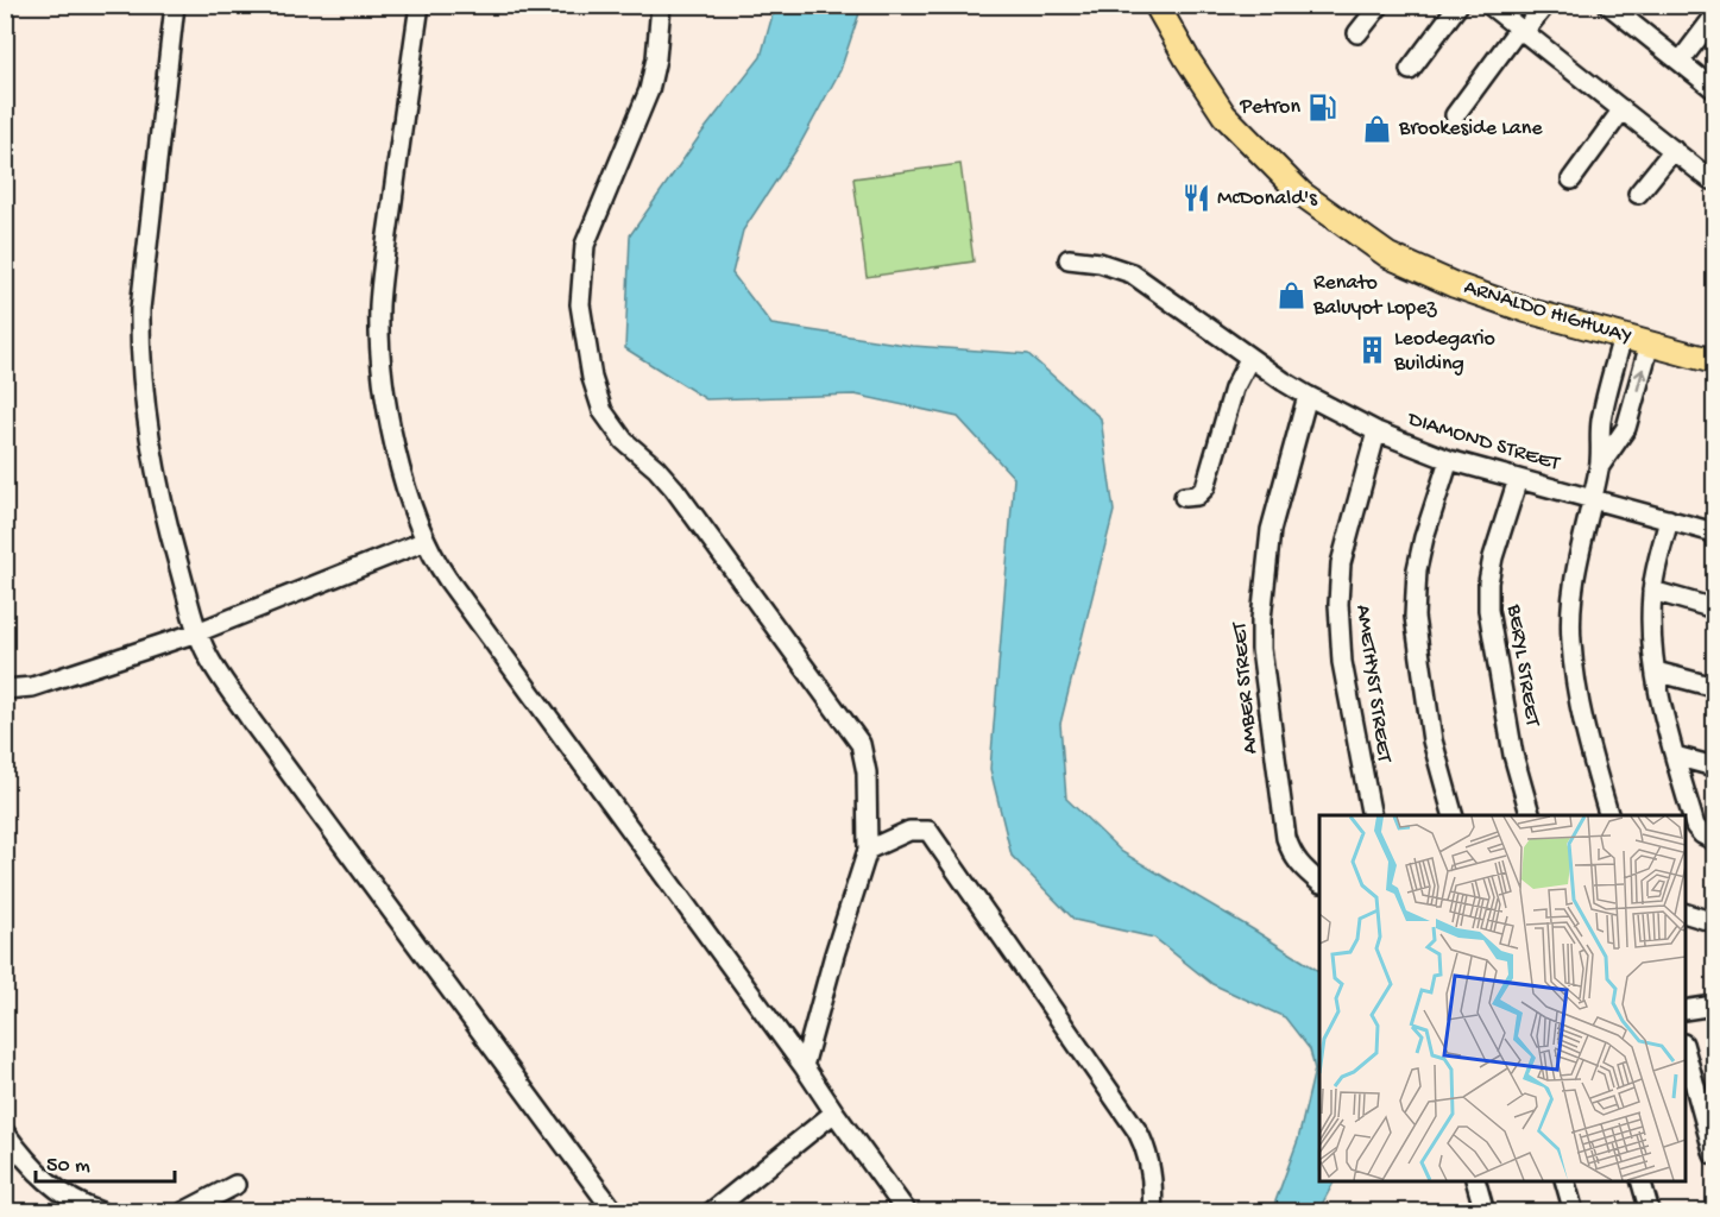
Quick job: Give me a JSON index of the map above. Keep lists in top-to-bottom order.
{
  "streets": {
    "main road": ["ARNALDO HIGHWAY"],
    "street": [
      "DIAMOND STREET",
      "BERYL STREET",
      "AMETHYST STREET",
      "AMBER STREET"
    ]
  },
  "crossings": [
    ["DIAMOND STREET", "BERYL STREET"],
    ["DIAMOND STREET", "AMETHYST STREET"],
    ["DIAMOND STREET", "AMBER STREET"]
  ],
  "places": {
    "fuel station": ["Petron"],
    "shop": ["Brookeside Lane", "Renato Baluyot Lopez"],
    "restaurant": ["McDonald's"],
    "building": ["Leodegario Building"]
  },
  "scale_bar": "50 m"
}
